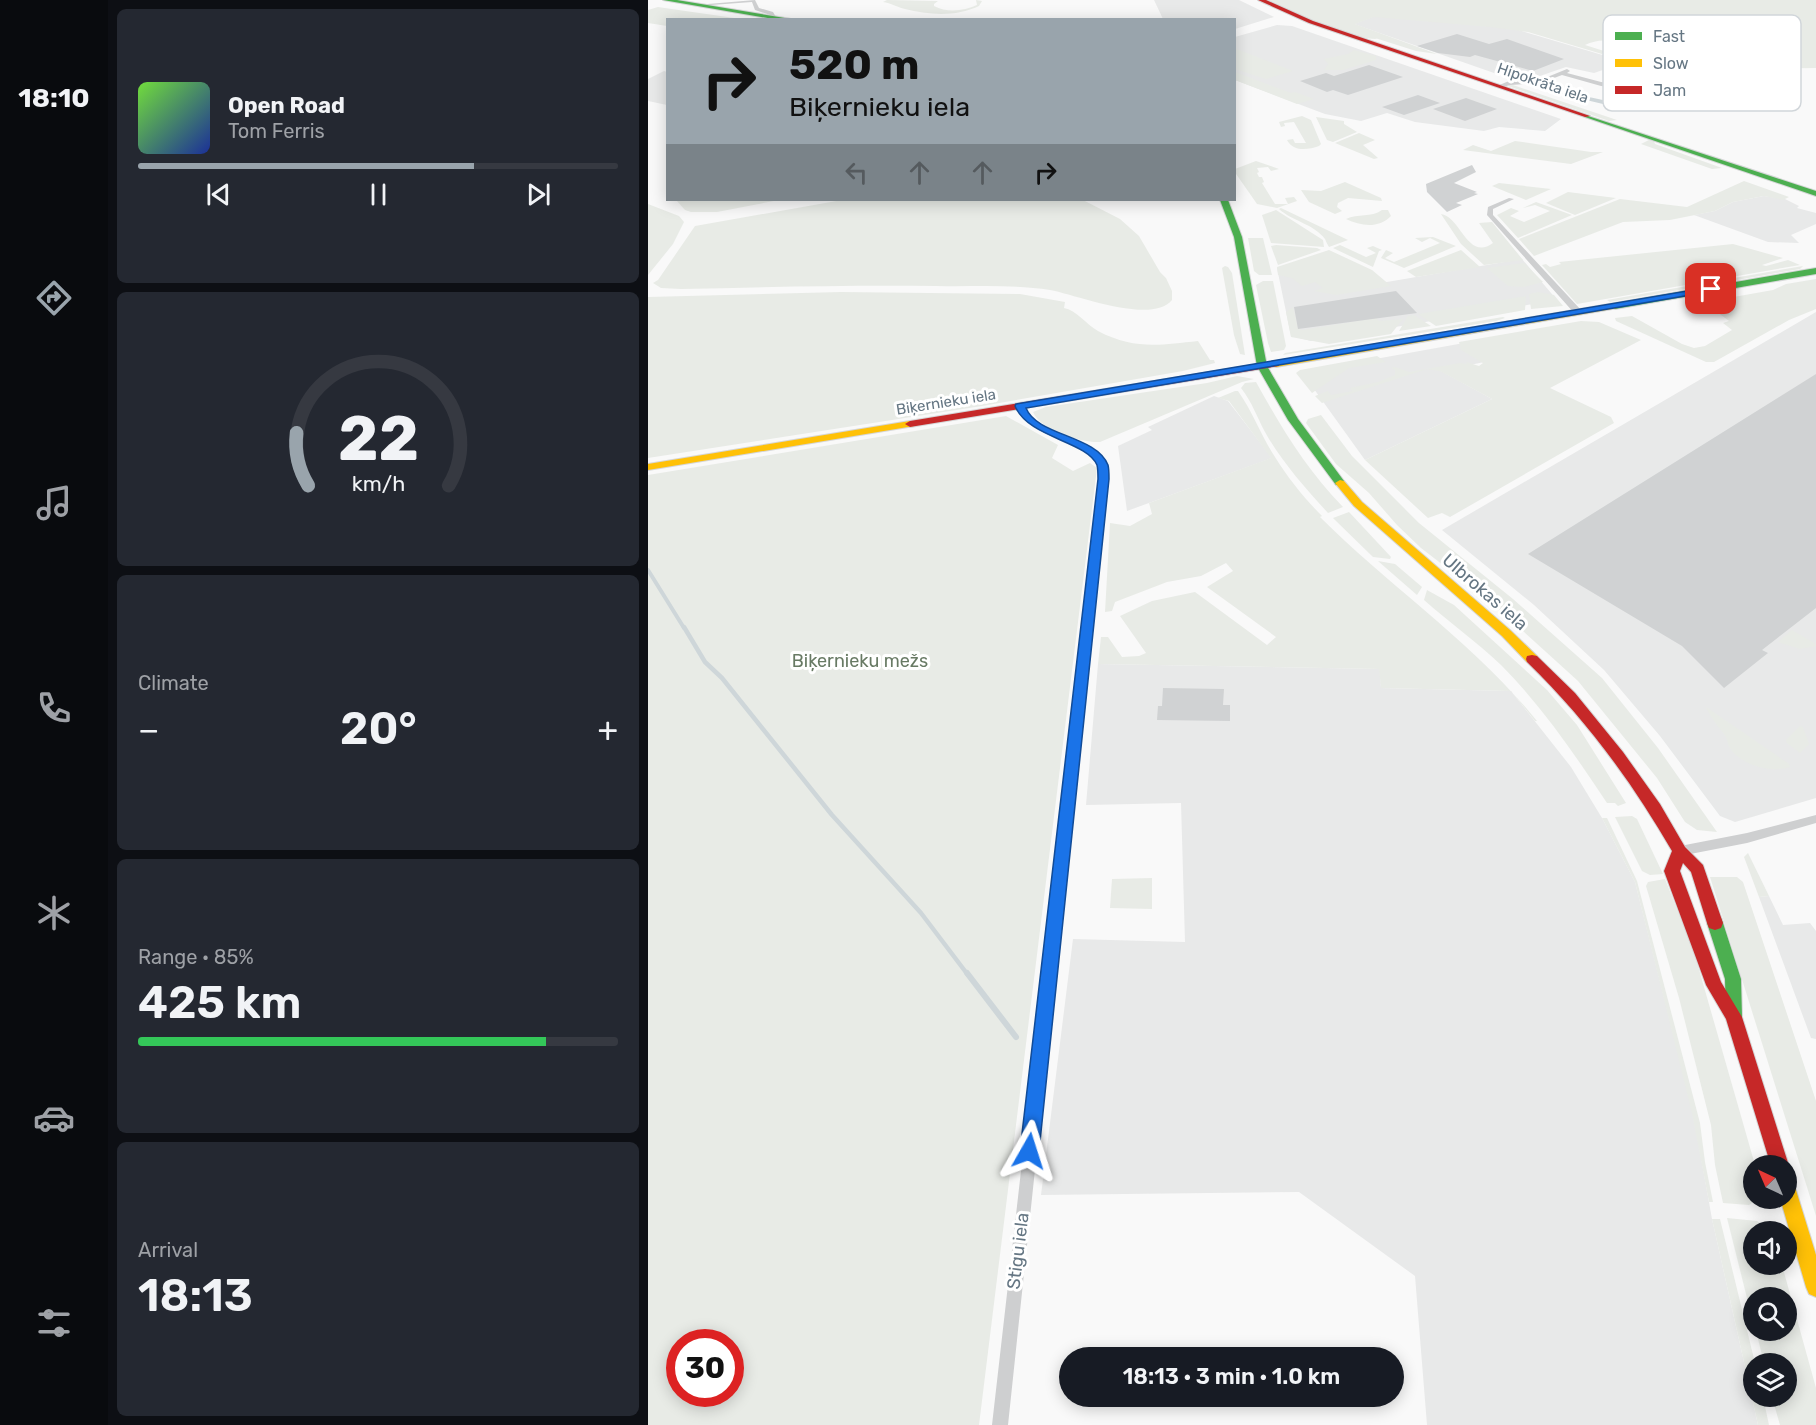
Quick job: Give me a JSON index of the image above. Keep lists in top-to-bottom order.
{
  "streets": {
    "main road": ["Hipokrāta iela", "Biķernieku iela", "Ulbrokas iela"],
    "street": ["Stigu iela"]
  },
  "crossings": [
    ["Biķernieku iela", "Ulbrokas iela"],
    ["Biķernieku iela", "Stigu iela"]
  ],
  "parks": ["Biķernieku mežs"],
  "legend": ["Fast", "Slow", "Jam"],
  "north": "top left",
  "page": {
    "tabs": "18:10",
    "turn": ["520 m", "Biķernieku iela"],
    "song": ["Open Road", "Tom Ferris"],
    "tile": [
      "Climate",
      ["Range · 85%", "425 km"],
      ["Arrival", "18:13"]
    ],
    "heat": ["−", "20°", "+"],
    "limit": "30",
    "trip": "18:13 · 3 min · 1.0 km",
    "gauge": ["22", "km/h"]
  }
}
